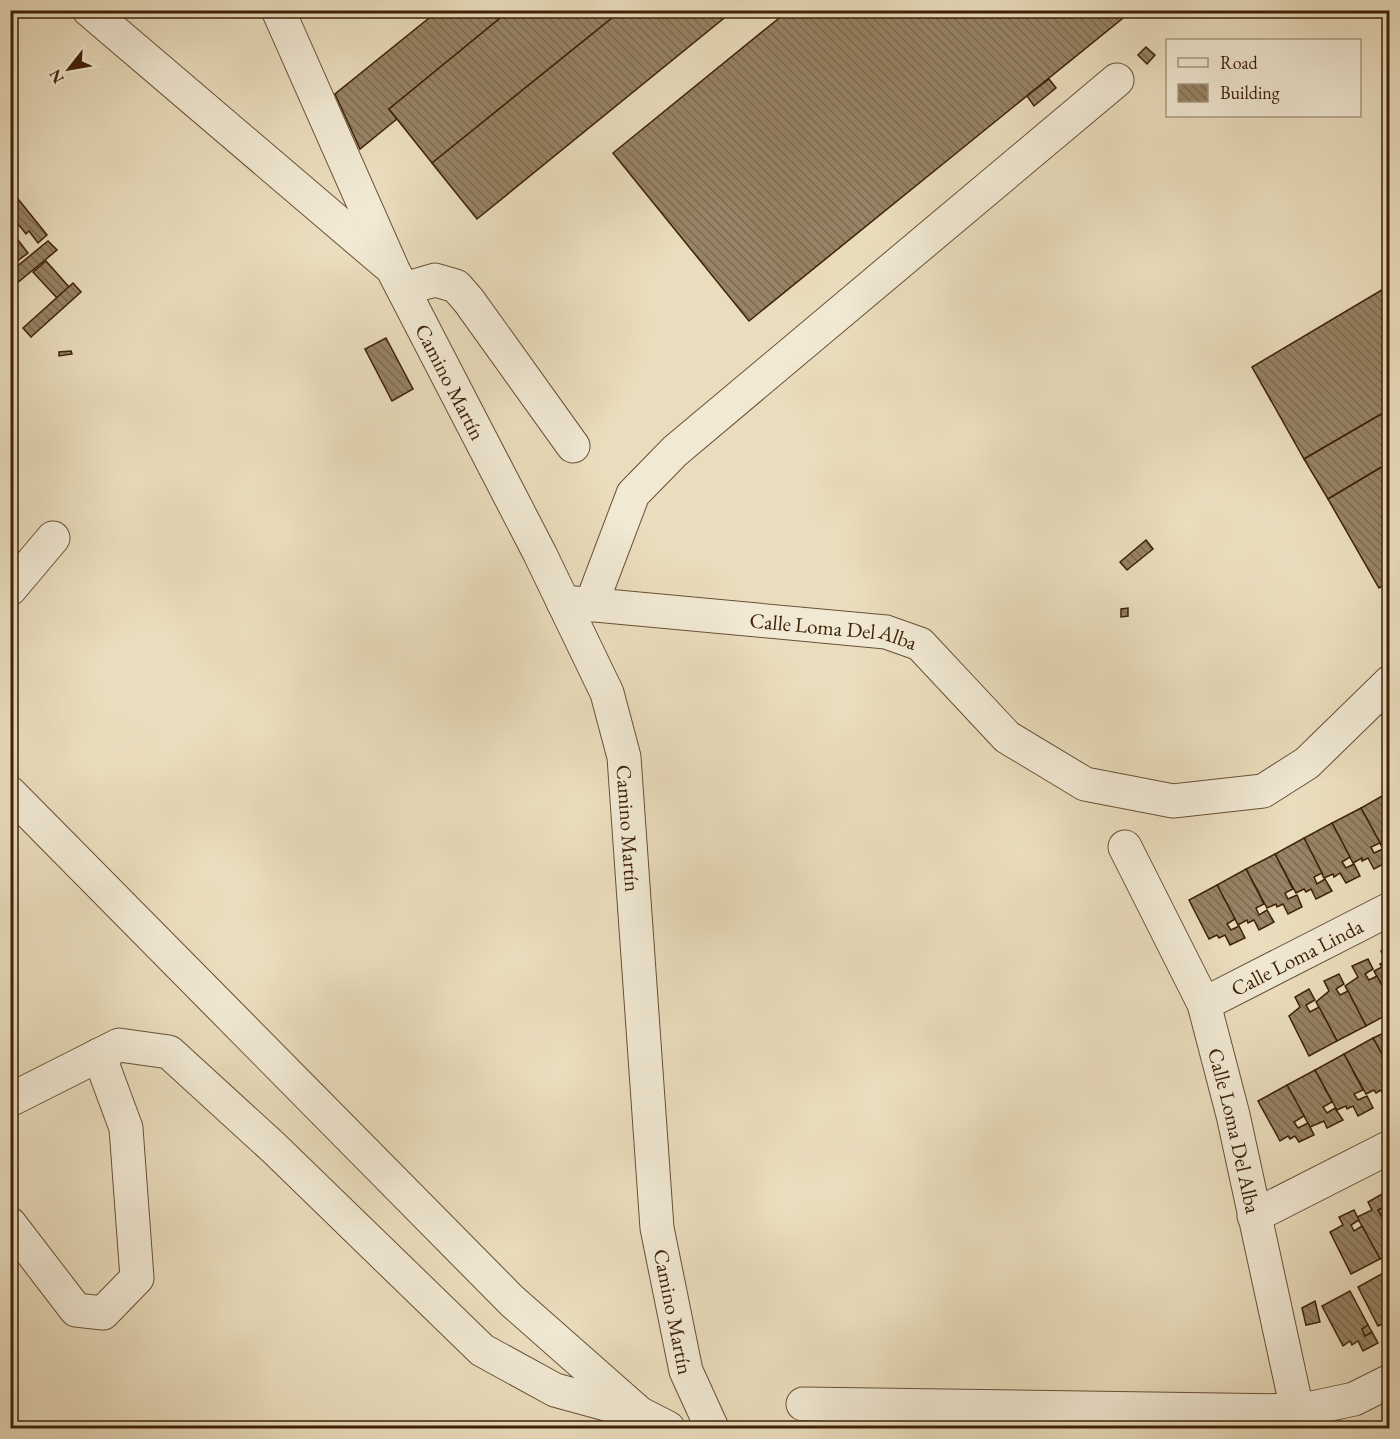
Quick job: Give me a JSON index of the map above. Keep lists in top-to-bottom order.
{
  "streets": {
    "street": ["Camino Martín", "Calle Loma Del Alba", "Calle Loma Linda"]
  },
  "crossings": [
    ["Camino Martín", "Calle Loma Del Alba"],
    ["Calle Loma Del Alba", "Calle Loma Linda"]
  ],
  "legend": ["Road", "Building"],
  "north": "bottom left"
}
